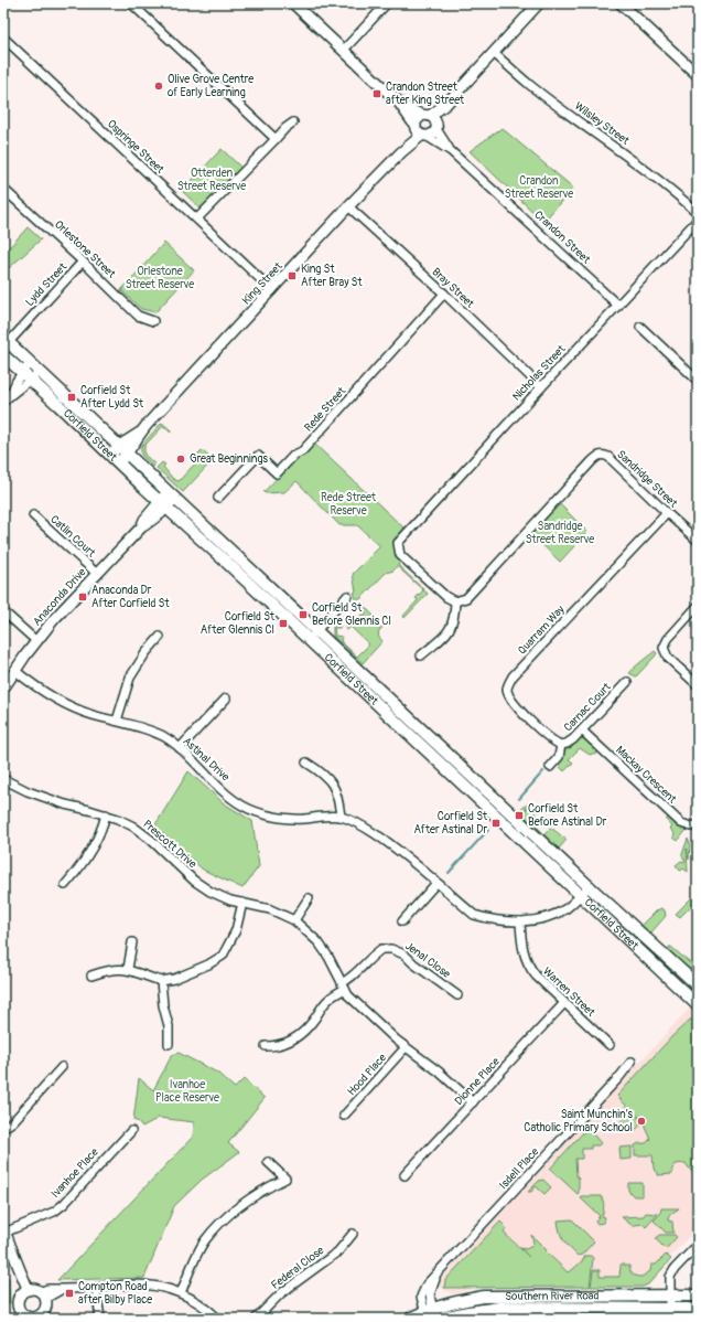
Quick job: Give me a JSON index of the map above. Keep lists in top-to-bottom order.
{
  "streets": {
    "main road": [
      "Crandon Street",
      "King Street",
      "Corfield Street",
      "Anaconda Drive",
      "Southern River Road"
    ],
    "street": [
      "Wilsley Street",
      "Ospringe Street",
      "Orlestone Street",
      "Lydd Street",
      "Bray Street",
      "Nicholas Street",
      "Rede Street",
      "Sandridge Street",
      "Catlin Court",
      "Quarram Way",
      "Carnac Court",
      "Astinal Drive",
      "Mackay Crescent",
      "Prescott Drive",
      "Jenal Close",
      "Warren Street",
      "Hood Place",
      "Dionne Place",
      "Isdell Place",
      "Ivanhoe Place",
      "Federal Close"
    ]
  },
  "crossings": [
    ["Ospringe Street", "King Street"],
    ["Crandon Street", "King Street"],
    ["Crandon Street", "Nicholas Street"],
    ["Orlestone Street", "Lydd Street"],
    ["King Street", "Bray Street"],
    ["King Street", "Corfield Street"],
    ["Lydd Street", "Corfield Street"],
    ["Bray Street", "Nicholas Street"],
    ["Bray Street", "Rede Street"],
    ["Nicholas Street", "Sandridge Street"],
    ["Corfield Street", "Anaconda Drive"],
    ["Corfield Street", "Astinal Drive"],
    ["Sandridge Street", "Quarram Way"],
    ["Catlin Court", "Anaconda Drive"],
    ["Anaconda Drive", "Astinal Drive"],
    ["Quarram Way", "Carnac Court"],
    ["Carnac Court", "Mackay Crescent"],
    ["Astinal Drive", "Warren Street"],
    ["Prescott Drive", "Jenal Close"],
    ["Prescott Drive", "Hood Place"],
    ["Prescott Drive", "Dionne Place"],
    ["Warren Street", "Dionne Place"],
    ["Isdell Place", "Southern River Road"]
  ],
  "parks": [
    "Otterden Street Reserve",
    "Crandon Street Reserve",
    "Orlestone Street Reserve",
    "Rede Street Reserve",
    "Sandridge Street Reserve",
    "Ivanhoe Place Reserve"
  ],
  "places": {
    "other": ["Olive Grove Centre of Early Learning", "Great Beginnings", "Saint Munchin’s Catholic Primary School"],
    "transit": [
      "Crandon Street after King Street",
      "King St After Bray St",
      "Corfield St After Lydd St",
      "Anaconda Dr After Corfield St",
      "Corfield St Before Glennis Cl",
      "Corfield St After Glennis Cl",
      "Corfield St Before Astinal Dr",
      "Corfield St After Astinal Dr",
      "Compton Road after Bilby Place"
    ]
  }
}
